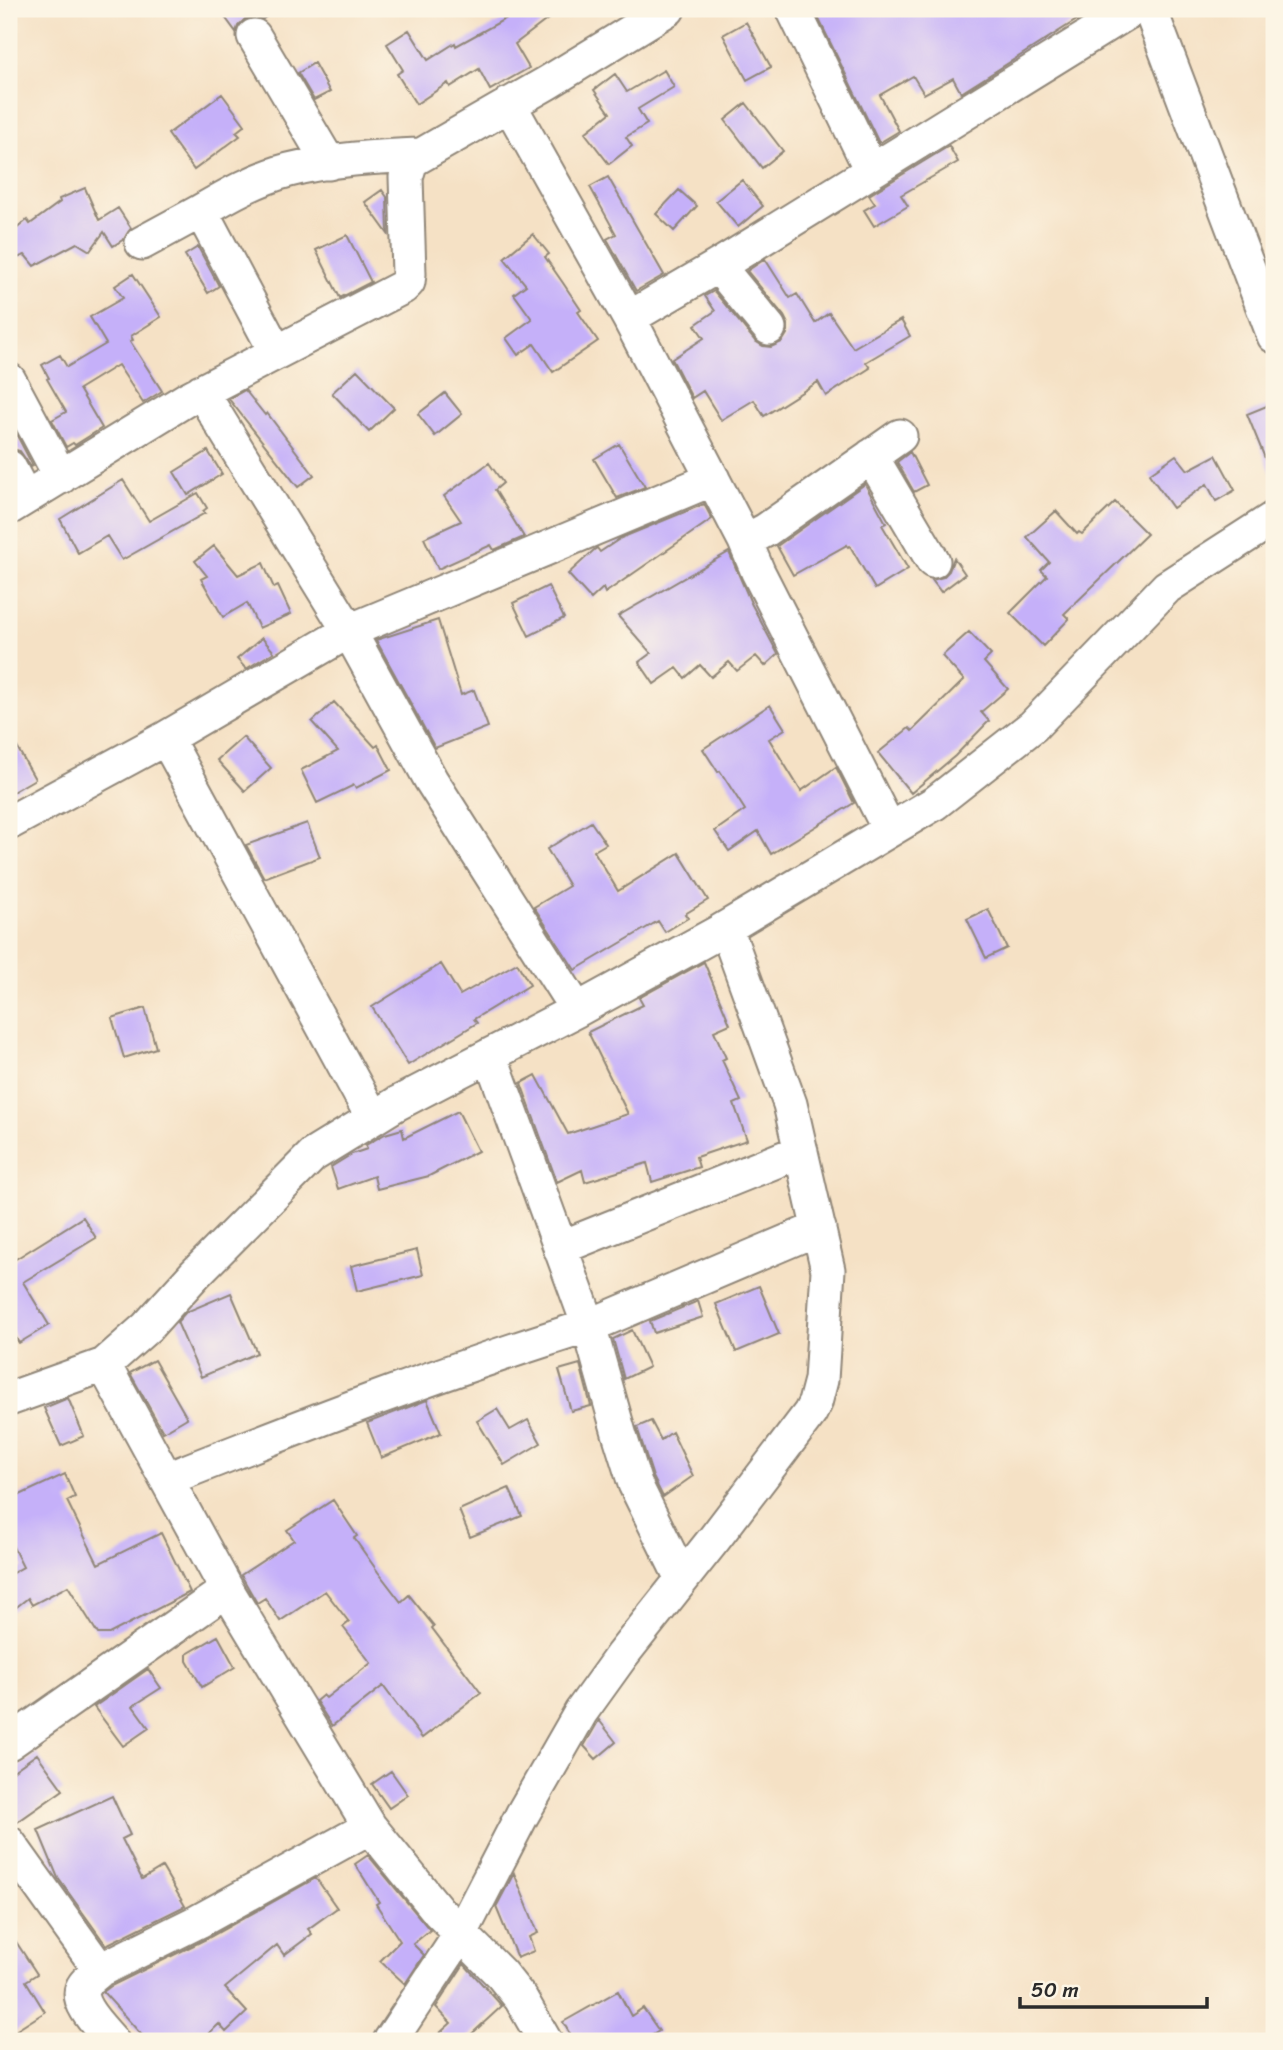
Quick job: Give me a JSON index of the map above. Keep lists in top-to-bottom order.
{
  "scale_bar": "50 m"
}
